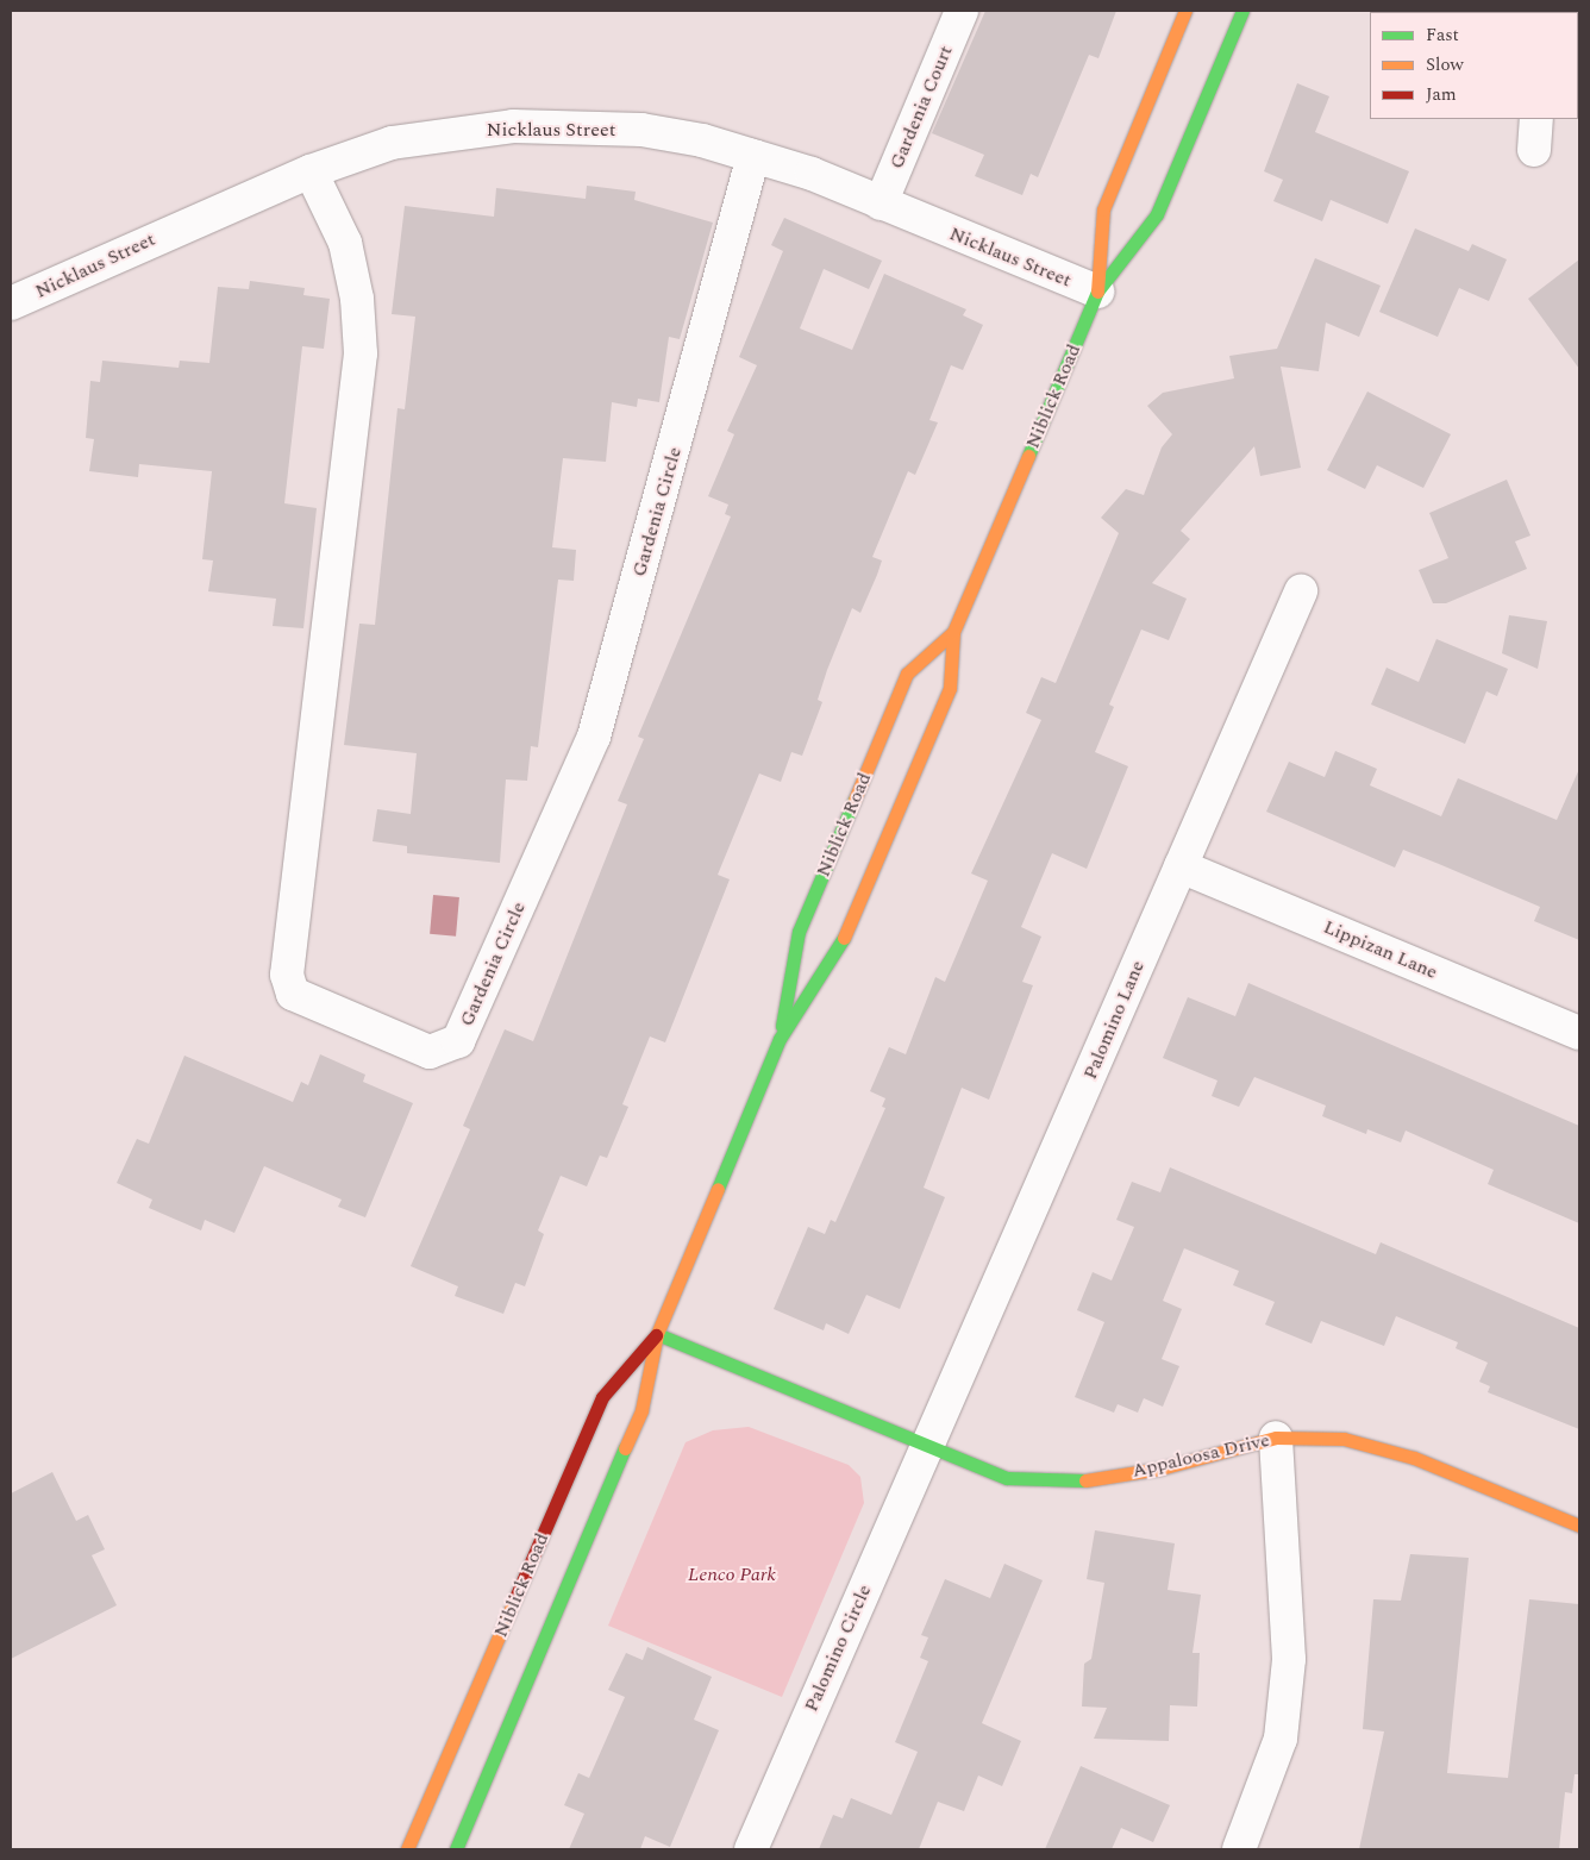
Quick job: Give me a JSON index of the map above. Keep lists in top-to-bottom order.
{
  "streets": {
    "main road": ["Niblick Road", "Appaloosa Drive"],
    "street": [
      "Gardenia Court",
      "Nicklaus Street",
      "Gardenia Circle",
      "Lippizan Lane",
      "Palomino Lane",
      "Palomino Circle"
    ]
  },
  "crossings": [
    ["Gardenia Court", "Nicklaus Street"],
    ["Nicklaus Street", "Niblick Road"],
    ["Nicklaus Street", "Gardenia Circle"],
    ["Niblick Road", "Appaloosa Drive"],
    ["Lippizan Lane", "Palomino Lane"],
    ["Palomino Lane", "Appaloosa Drive"],
    ["Palomino Lane", "Palomino Circle"],
    ["Appaloosa Drive", "Palomino Circle"]
  ],
  "parks": ["Lenco Park"],
  "legend": ["Fast", "Slow", "Jam"]
}
